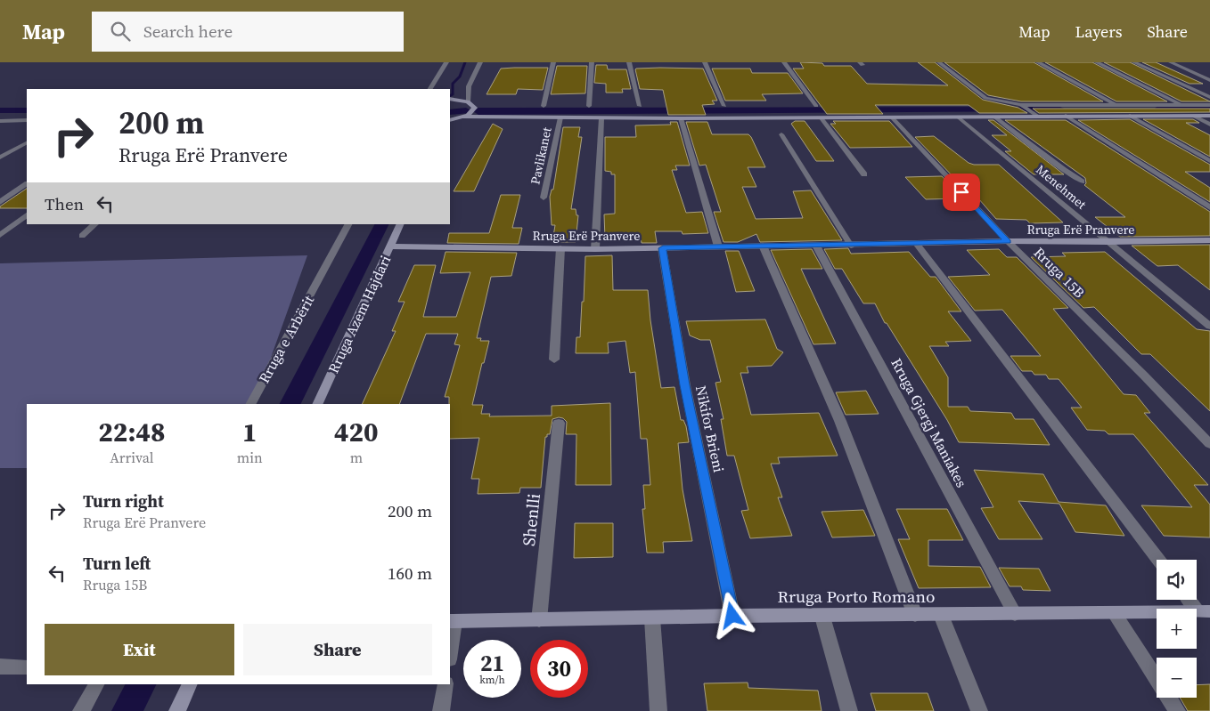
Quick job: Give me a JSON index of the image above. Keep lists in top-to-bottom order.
{
  "streets": {
    "street": [
      "Pavlikanet",
      "Menehmet",
      "Rruga Erë Pranvere",
      "Rruga 15B",
      "Rruga Azem Hajdari",
      "Rruga e Arbërit",
      "Rruga Gjergj Maniakes",
      "Nikifor Brieni",
      "Shenlli",
      "Rruga Porto Romano"
    ]
  },
  "crossings": [
    ["Menehmet", "Rruga Erë Pranvere"],
    ["Rruga Erë Pranvere", "Rruga 15B"],
    ["Rruga Erë Pranvere", "Rruga Azem Hajdari"],
    ["Rruga Erë Pranvere", "Rruga Gjergj Maniakes"],
    ["Rruga Erë Pranvere", "Nikifor Brieni"],
    ["Rruga Gjergj Maniakes", "Rruga Porto Romano"],
    ["Nikifor Brieni", "Rruga Porto Romano"],
    ["Shenlli", "Rruga Porto Romano"]
  ],
  "page": {
    "header": "Map",
    "search": "Search here",
    "nav": ["Map", "Layers", "Share"],
    "turn": ["200 m", "Rruga Erë Pranvere"],
    "then": "Then",
    "eta": [
      "22:48",
      "Arrival",
      "1",
      "min",
      "420",
      "m"
    ],
    "list": [
      {
        "name": "Turn right",
        "note": "Rruga Erë Pranvere",
        "value": "200 m"
      },
      {
        "name": "Turn left",
        "note": "Rruga 15B",
        "value": "160 m"
      }
    ],
    "map_buttons": ["+", "−"],
    "buttons": ["Exit", "Share"],
    "speed": "21 km/h",
    "limit": "30"
  }
}
